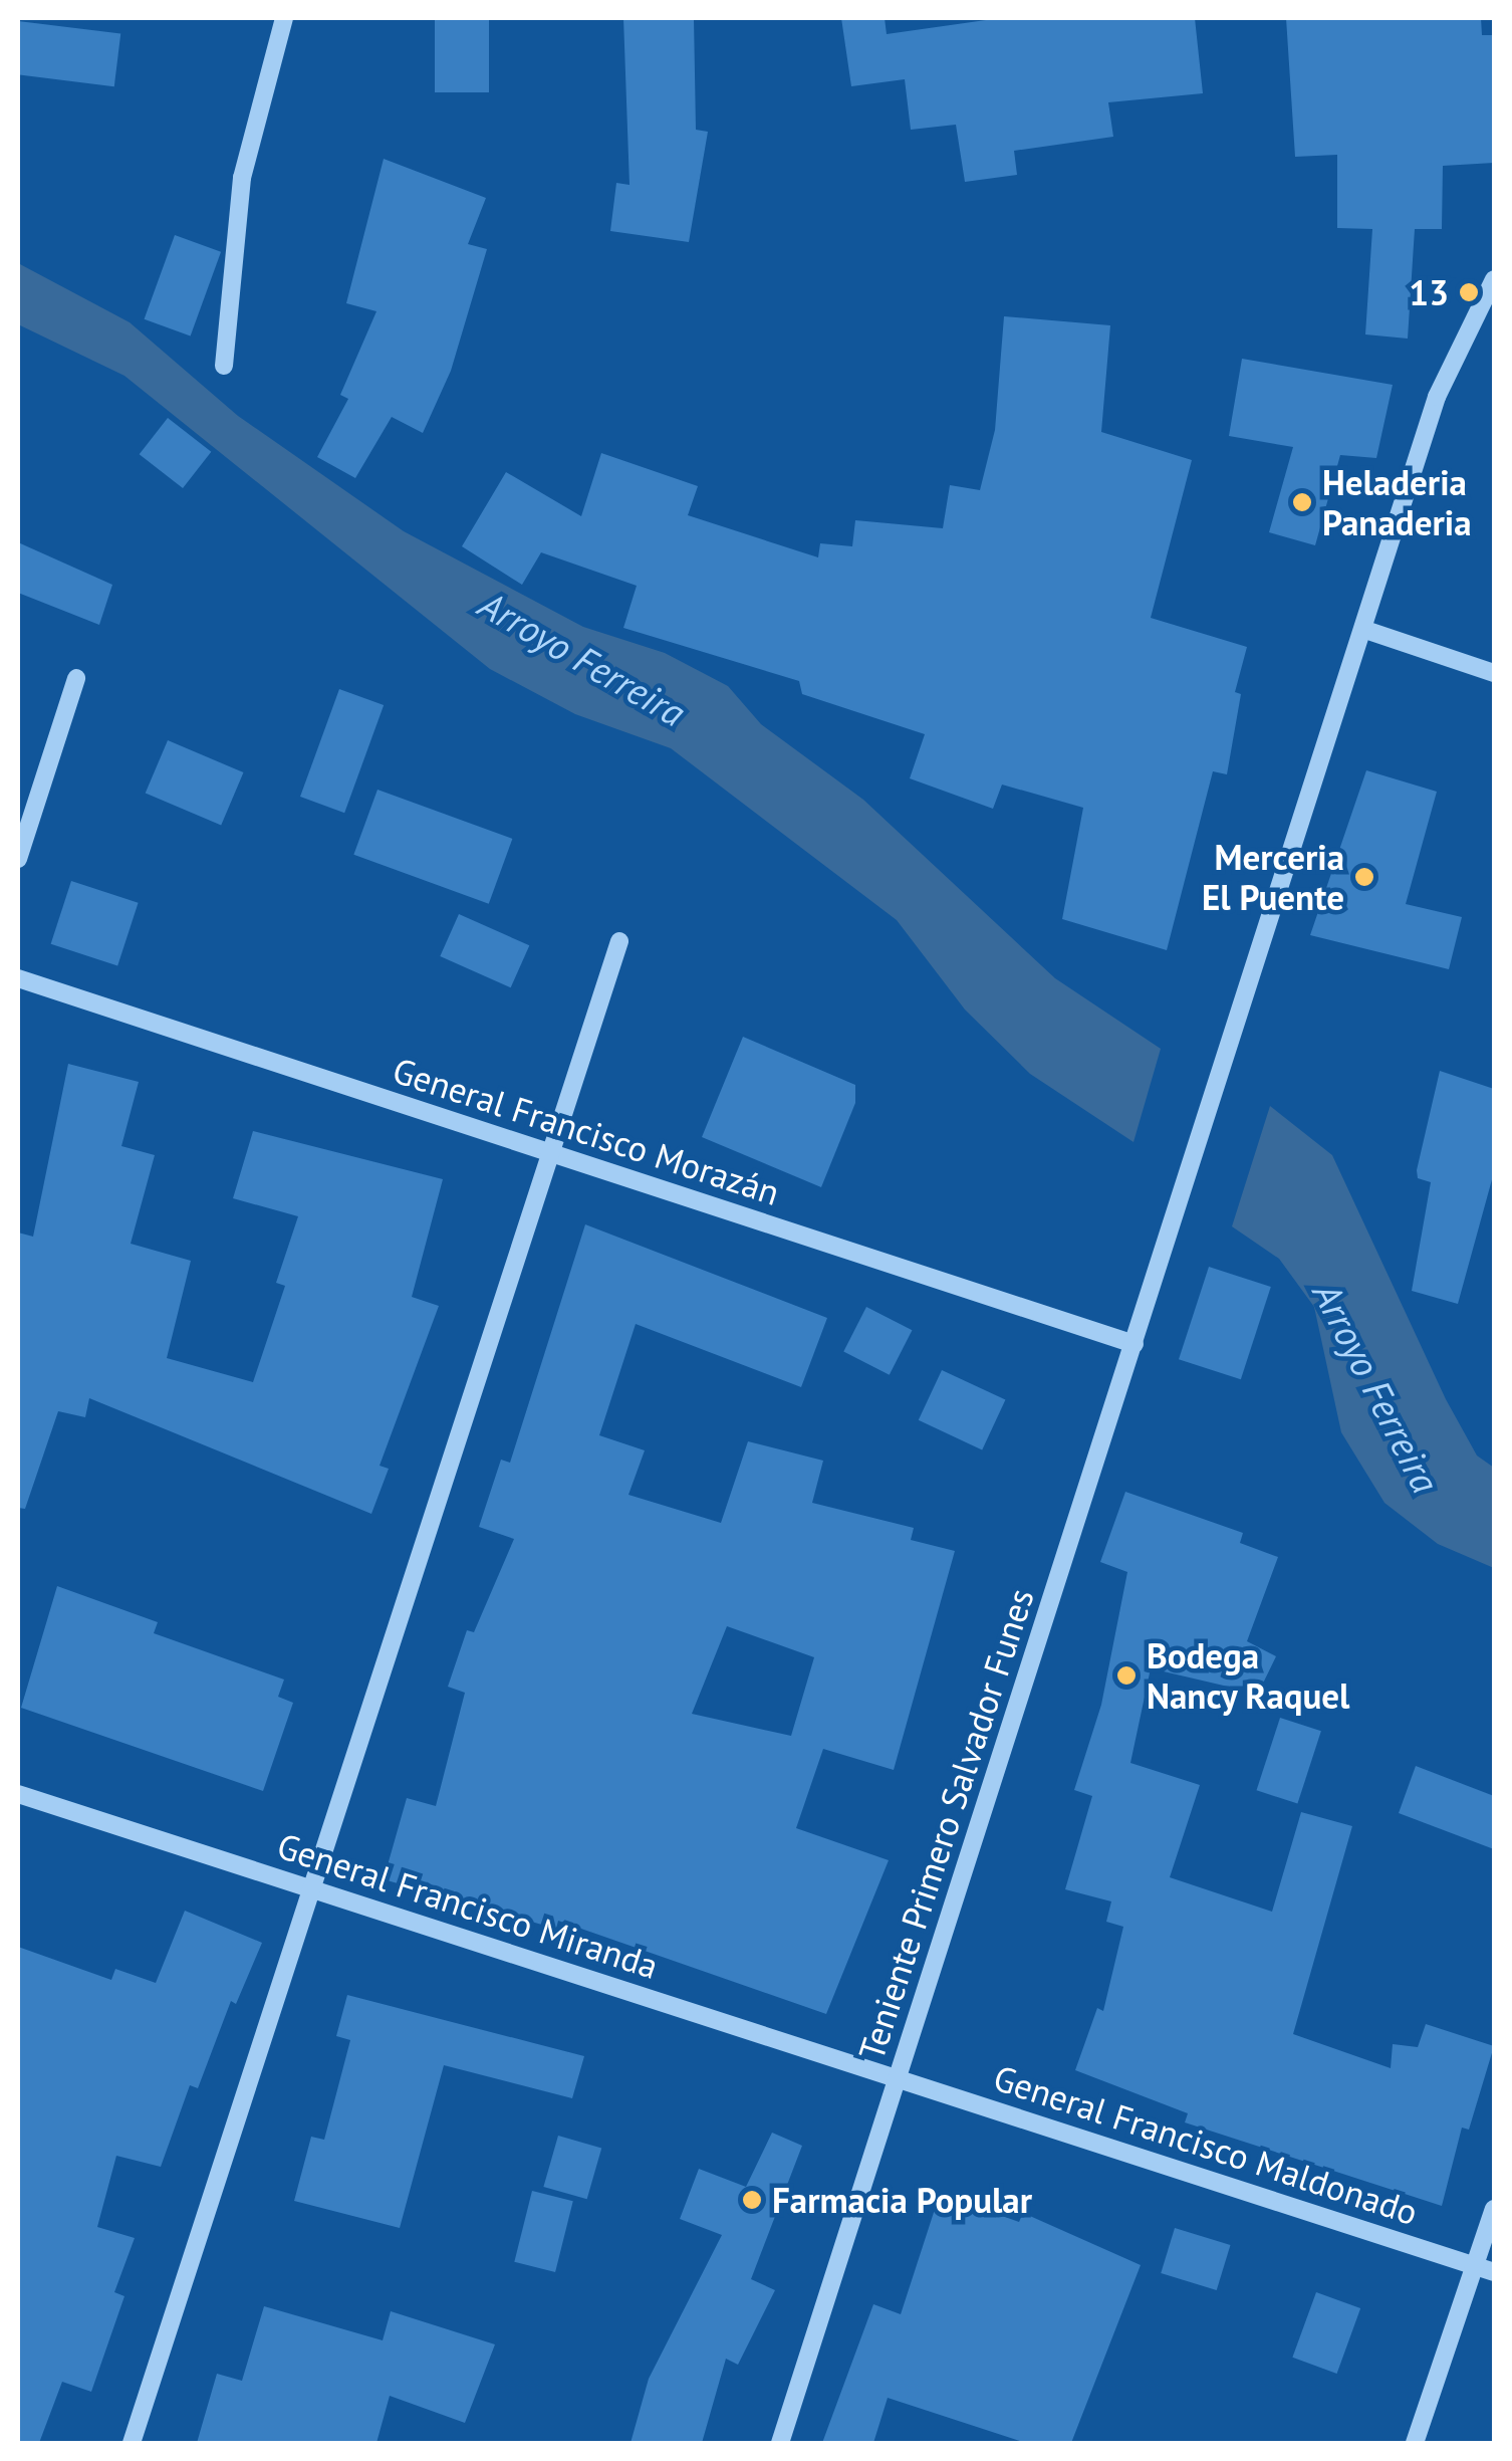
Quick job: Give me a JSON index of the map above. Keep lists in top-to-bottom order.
{
  "streets": {
    "street": [
      "General Francisco Morazán",
      "Teniente Primero Salvador Funes",
      "General Francisco Miranda",
      "General Francisco Maldonado"
    ]
  },
  "crossings": [
    ["General Francisco Morazán", "Teniente Primero Salvador Funes"],
    ["Teniente Primero Salvador Funes", "General Francisco Miranda"],
    ["Teniente Primero Salvador Funes", "General Francisco Maldonado"],
    ["General Francisco Miranda", "General Francisco Maldonado"]
  ],
  "water": ["Arroyo Ferreira"],
  "places": [
    "13",
    "Heladeria Panaderia",
    "Merceria El Puente",
    "Bodega Nancy Raquel",
    "Farmacia Popular"
  ]
}
